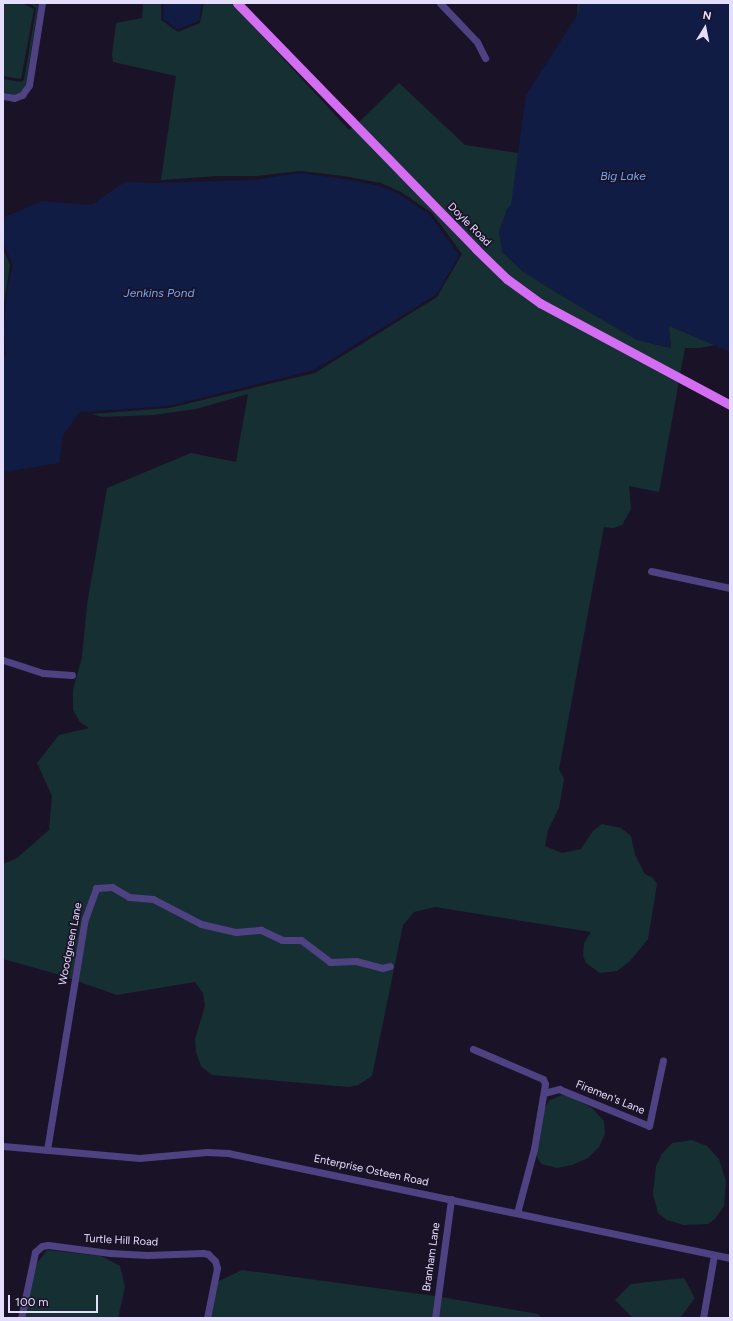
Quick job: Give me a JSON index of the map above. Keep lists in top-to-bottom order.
{
  "streets": {
    "main road": ["Doyle Road"],
    "street": [
      "Woodgreen Lane",
      "Firemen's Lane",
      "Enterprise Osteen Road",
      "Turtle Hill Road",
      "Branham Lane"
    ]
  },
  "crossings": [
    ["Woodgreen Lane", "Enterprise Osteen Road"],
    ["Enterprise Osteen Road", "Branham Lane"]
  ],
  "water": ["Big Lake", "Jenkins Pond"],
  "scale_bar": "100 m",
  "north": "top"
}
